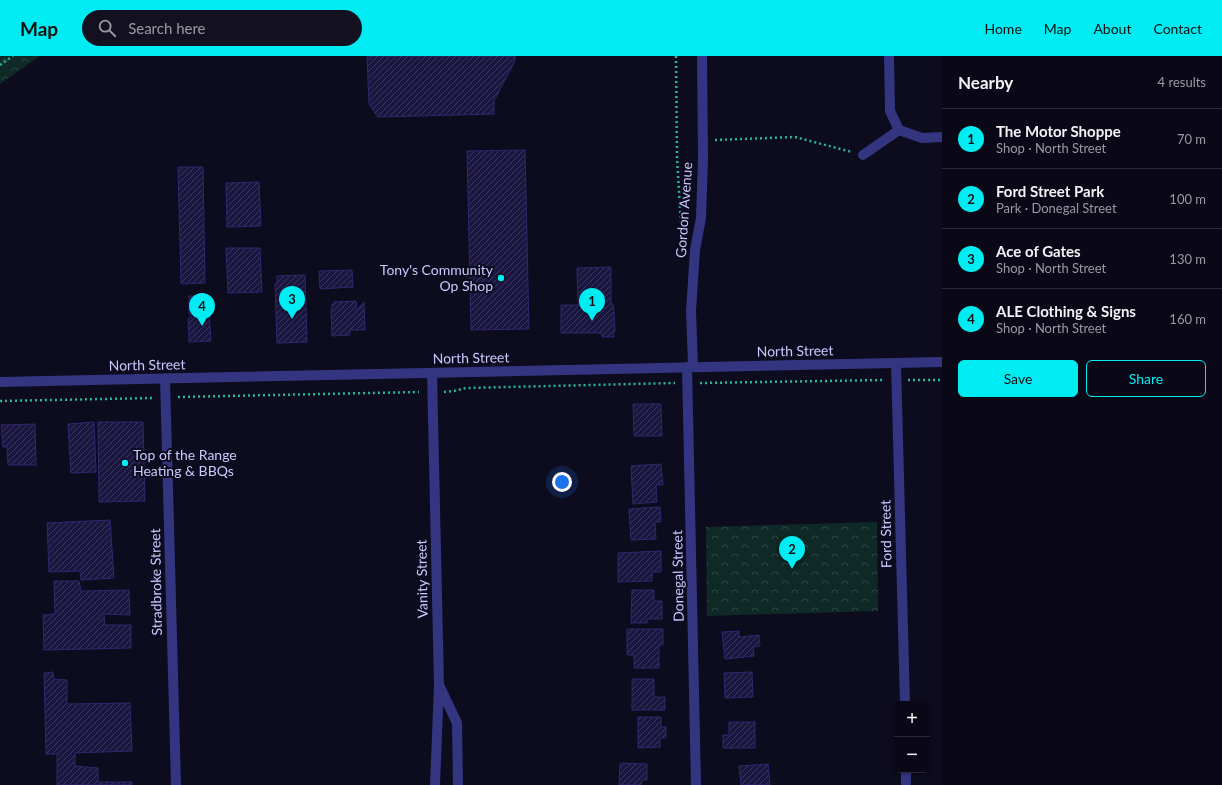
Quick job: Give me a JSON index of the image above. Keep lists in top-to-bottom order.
{
  "streets": {
    "street": [
      "Gordon Avenue",
      "North Street",
      "Ford Street",
      "Donegal Street",
      "Vanity Street",
      "Stradbroke Street"
    ]
  },
  "crossings": [
    ["Gordon Avenue", "North Street"],
    ["Gordon Avenue", "Donegal Street"],
    ["North Street", "Ford Street"],
    ["North Street", "Donegal Street"],
    ["North Street", "Vanity Street"],
    ["North Street", "Stradbroke Street"]
  ],
  "places": ["Tony's Community Op Shop", "Top of the Range Heating & BBQs"],
  "page": {
    "header": "Map",
    "search": "Search here",
    "nav": [
      "Home",
      "Map",
      "About",
      "Contact"
    ],
    "heading": ["Nearby", "4 results"],
    "list": [
      {
        "mark": "1",
        "name": "The Motor Shoppe",
        "note": "Shop · North Street",
        "value": "70 m"
      },
      {
        "mark": "2",
        "name": "Ford Street Park",
        "note": "Park · Donegal Street",
        "value": "100 m"
      },
      {
        "mark": "3",
        "name": "Ace of Gates",
        "note": "Shop · North Street",
        "value": "130 m"
      },
      {
        "mark": "4",
        "name": "ALE Clothing & Signs",
        "note": "Shop · North Street",
        "value": "160 m"
      }
    ],
    "pins": [
      "3",
      "1",
      "4",
      "2"
    ],
    "buttons": ["Save", "Share"],
    "map_buttons": ["+", "−"]
  }
}
